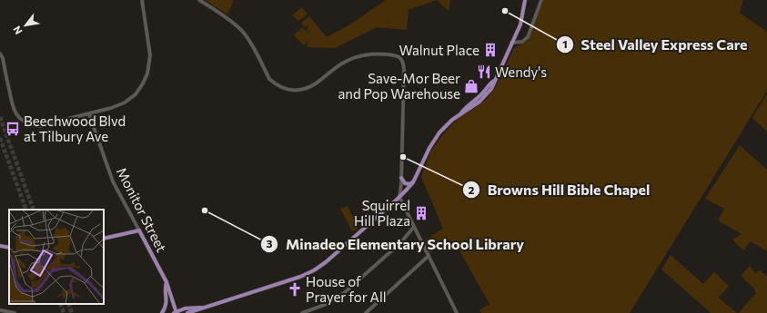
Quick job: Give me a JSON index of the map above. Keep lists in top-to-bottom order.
{
  "streets": {
    "main road": ["Monitor Street"]
  },
  "places": {
    "other": ["Steel Valley Express Care", "Browns Hill Bible Chapel", "Minadeo Elementary School Library"],
    "building": ["Walnut Place", "Squirrel Hill Plaza"],
    "restaurant": ["Wendy's"],
    "shop": ["Save-Mor Beer and Pop Warehouse"],
    "bus stop": ["Beechwood Blvd at Tilbury Ave"],
    "church": ["House of Prayer for All"]
  },
  "north": "bottom left"
}
